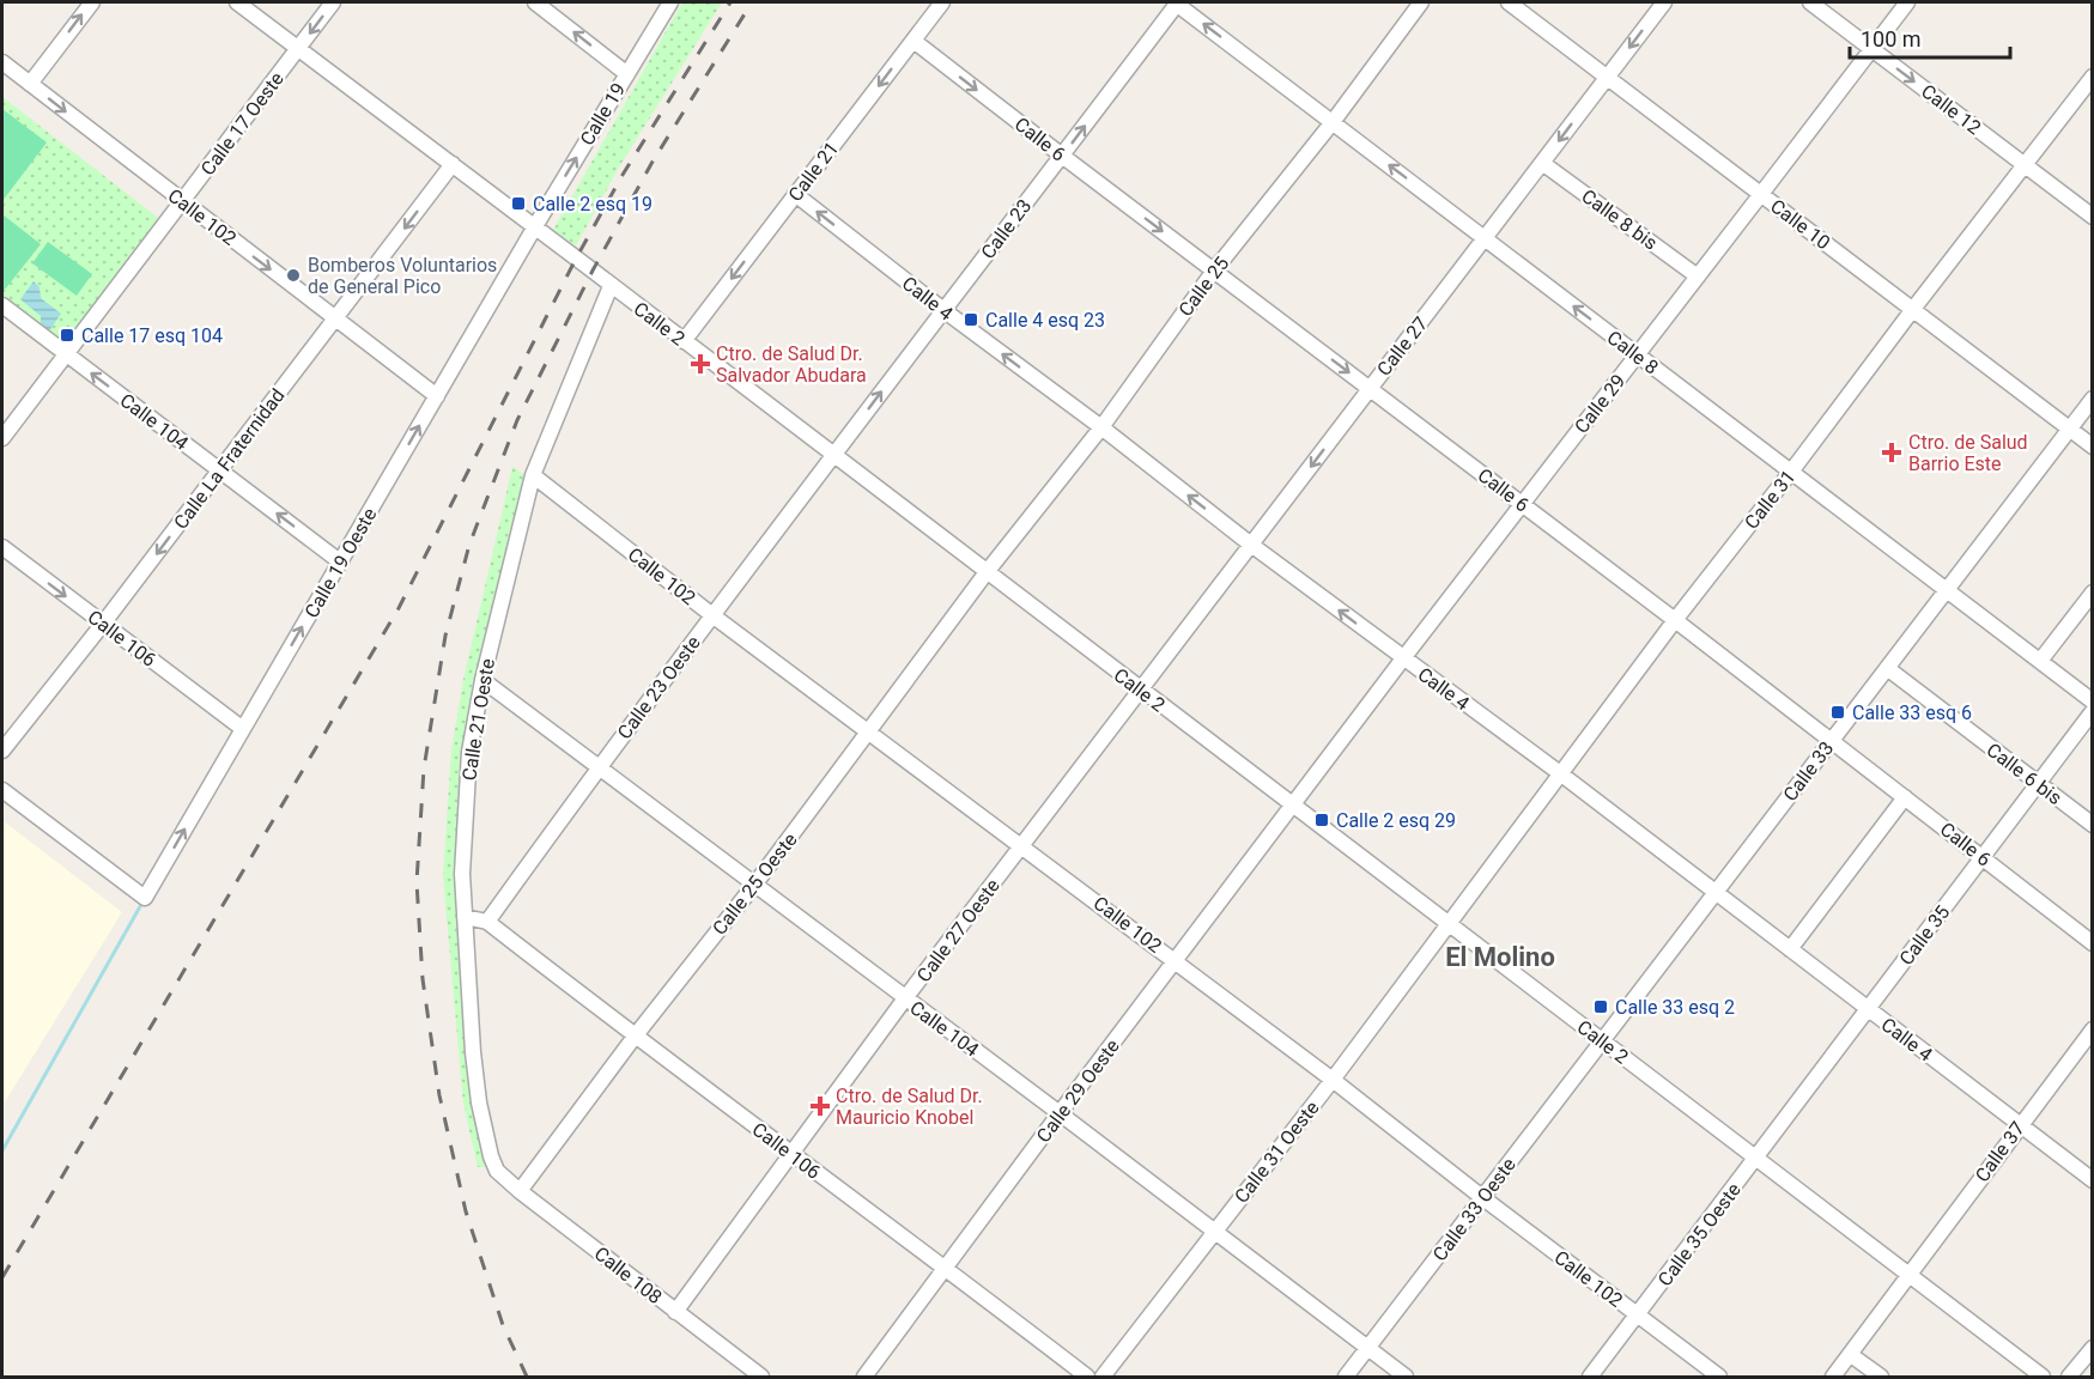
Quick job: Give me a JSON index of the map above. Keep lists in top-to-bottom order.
{
  "streets": {
    "street": [
      "Calle 12",
      "Calle 19",
      "Calle 17 Oeste",
      "Calle 6",
      "Calle 21",
      "Calle 102",
      "Calle 8 bis",
      "Calle 10",
      "Calle 23",
      "Calle 25",
      "Calle 4",
      "Calle 2",
      "Calle 27",
      "Calle 8",
      "Calle 29",
      "Calle 104",
      "Calle La Fraternidad",
      "Calle 31",
      "Calle 19 Oeste",
      "Calle 106",
      "Calle 23 Oeste",
      "Calle 21 Oeste",
      "Calle 33",
      "Calle 6 bis",
      "Calle 25 Oeste",
      "Calle 27 Oeste",
      "Calle 35",
      "Calle 29 Oeste",
      "Calle 31 Oeste",
      "Calle 37",
      "Calle 33 Oeste",
      "Calle 35 Oeste",
      "Calle 108"
    ]
  },
  "crossings": [
    ["Calle 12", "Calle 29"],
    ["Calle 12", "Calle 31"],
    ["Calle 19", "Calle 2"],
    ["Calle 19", "Calle 19 Oeste"],
    ["Calle 17 Oeste", "Calle 102"],
    ["Calle 17 Oeste", "Calle 2"],
    ["Calle 17 Oeste", "Calle 104"],
    ["Calle 6", "Calle 21"],
    ["Calle 6", "Calle 23"],
    ["Calle 6", "Calle 25"],
    ["Calle 6", "Calle 27"],
    ["Calle 6", "Calle 29"],
    ["Calle 6", "Calle 31"],
    ["Calle 6", "Calle 33"],
    ["Calle 6", "Calle 35"],
    ["Calle 21", "Calle 4"],
    ["Calle 21", "Calle 2"],
    ["Calle 102", "Calle La Fraternidad"],
    ["Calle 102", "Calle 19 Oeste"],
    ["Calle 102", "Calle 23 Oeste"],
    ["Calle 102", "Calle 21 Oeste"],
    ["Calle 102", "Calle 25 Oeste"],
    ["Calle 102", "Calle 27 Oeste"],
    ["Calle 102", "Calle 29 Oeste"],
    ["Calle 102", "Calle 31 Oeste"],
    ["Calle 102", "Calle 33 Oeste"],
    ["Calle 102", "Calle 35 Oeste"],
    ["Calle 8 bis", "Calle 27"],
    ["Calle 8 bis", "Calle 29"],
    ["Calle 10", "Calle 27"],
    ["Calle 10", "Calle 29"],
    ["Calle 10", "Calle 31"],
    ["Calle 10", "Calle 33"],
    ["Calle 23", "Calle 4"],
    ["Calle 23", "Calle 2"],
    ["Calle 23", "Calle 8"],
    ["Calle 23", "Calle 23 Oeste"],
    ["Calle 25", "Calle 4"],
    ["Calle 25", "Calle 2"],
    ["Calle 25", "Calle 8"],
    ["Calle 25", "Calle 25 Oeste"],
    ["Calle 4", "Calle 27"],
    ["Calle 4", "Calle 29"],
    ["Calle 4", "Calle 31"],
    ["Calle 4", "Calle 33"],
    ["Calle 4", "Calle 35"],
    ["Calle 4", "Calle 37"],
    ["Calle 2", "Calle 27"],
    ["Calle 2", "Calle 29"],
    ["Calle 2", "Calle La Fraternidad"],
    ["Calle 2", "Calle 31"],
    ["Calle 2", "Calle 19 Oeste"],
    ["Calle 2", "Calle 23 Oeste"],
    ["Calle 2", "Calle 21 Oeste"],
    ["Calle 2", "Calle 33"],
    ["Calle 2", "Calle 25 Oeste"],
    ["Calle 2", "Calle 27 Oeste"],
    ["Calle 2", "Calle 35"],
    ["Calle 2", "Calle 29 Oeste"],
    ["Calle 2", "Calle 31 Oeste"],
    ["Calle 2", "Calle 37"],
    ["Calle 2", "Calle 33 Oeste"],
    ["Calle 2", "Calle 35 Oeste"],
    ["Calle 27", "Calle 8"],
    ["Calle 27", "Calle 27 Oeste"],
    ["Calle 8", "Calle 29"],
    ["Calle 8", "Calle 31"],
    ["Calle 8", "Calle 33"],
    ["Calle 29", "Calle 29 Oeste"],
    ["Calle 104", "Calle La Fraternidad"],
    ["Calle 104", "Calle 19 Oeste"],
    ["Calle 104", "Calle 23 Oeste"],
    ["Calle 104", "Calle 21 Oeste"],
    ["Calle 104", "Calle 25 Oeste"],
    ["Calle 104", "Calle 27 Oeste"],
    ["Calle 104", "Calle 29 Oeste"],
    ["Calle 104", "Calle 31 Oeste"],
    ["Calle 104", "Calle 33 Oeste"],
    ["Calle La Fraternidad", "Calle 106"],
    ["Calle 31", "Calle 31 Oeste"],
    ["Calle 19 Oeste", "Calle 106"],
    ["Calle 106", "Calle 23 Oeste"],
    ["Calle 106", "Calle 25 Oeste"],
    ["Calle 106", "Calle 27 Oeste"],
    ["Calle 106", "Calle 29 Oeste"],
    ["Calle 21 Oeste", "Calle 108"],
    ["Calle 33", "Calle 6 bis"],
    ["Calle 33", "Calle 33 Oeste"],
    ["Calle 6 bis", "Calle 35"],
    ["Calle 25 Oeste", "Calle 108"],
    ["Calle 27 Oeste", "Calle 108"],
    ["Calle 35", "Calle 35 Oeste"]
  ],
  "one_way": [
    "Calle 12",
    "Calle 19",
    "Calle 6",
    "Calle 21",
    "Calle 23",
    "Calle 4",
    "Calle 27",
    "Calle 8",
    "Calle La Fraternidad"
  ],
  "districts": ["El Molino"],
  "places": {
    "transit": [
      "Calle 2 esq 19",
      "Calle 4 esq 23",
      "Calle 17 esq 104",
      "Calle 33 esq 6",
      "Calle 2 esq 29",
      "Calle 33 esq 2"
    ],
    "other": ["Bomberos Voluntarios de General Pico"],
    "health": ["Ctro. de Salud Dr. Salvador Abudara", "Ctro. de Salud Barrio Este", "Ctro. de Salud Dr. Mauricio Knobel"]
  },
  "scale_bar": "100 m"
}
